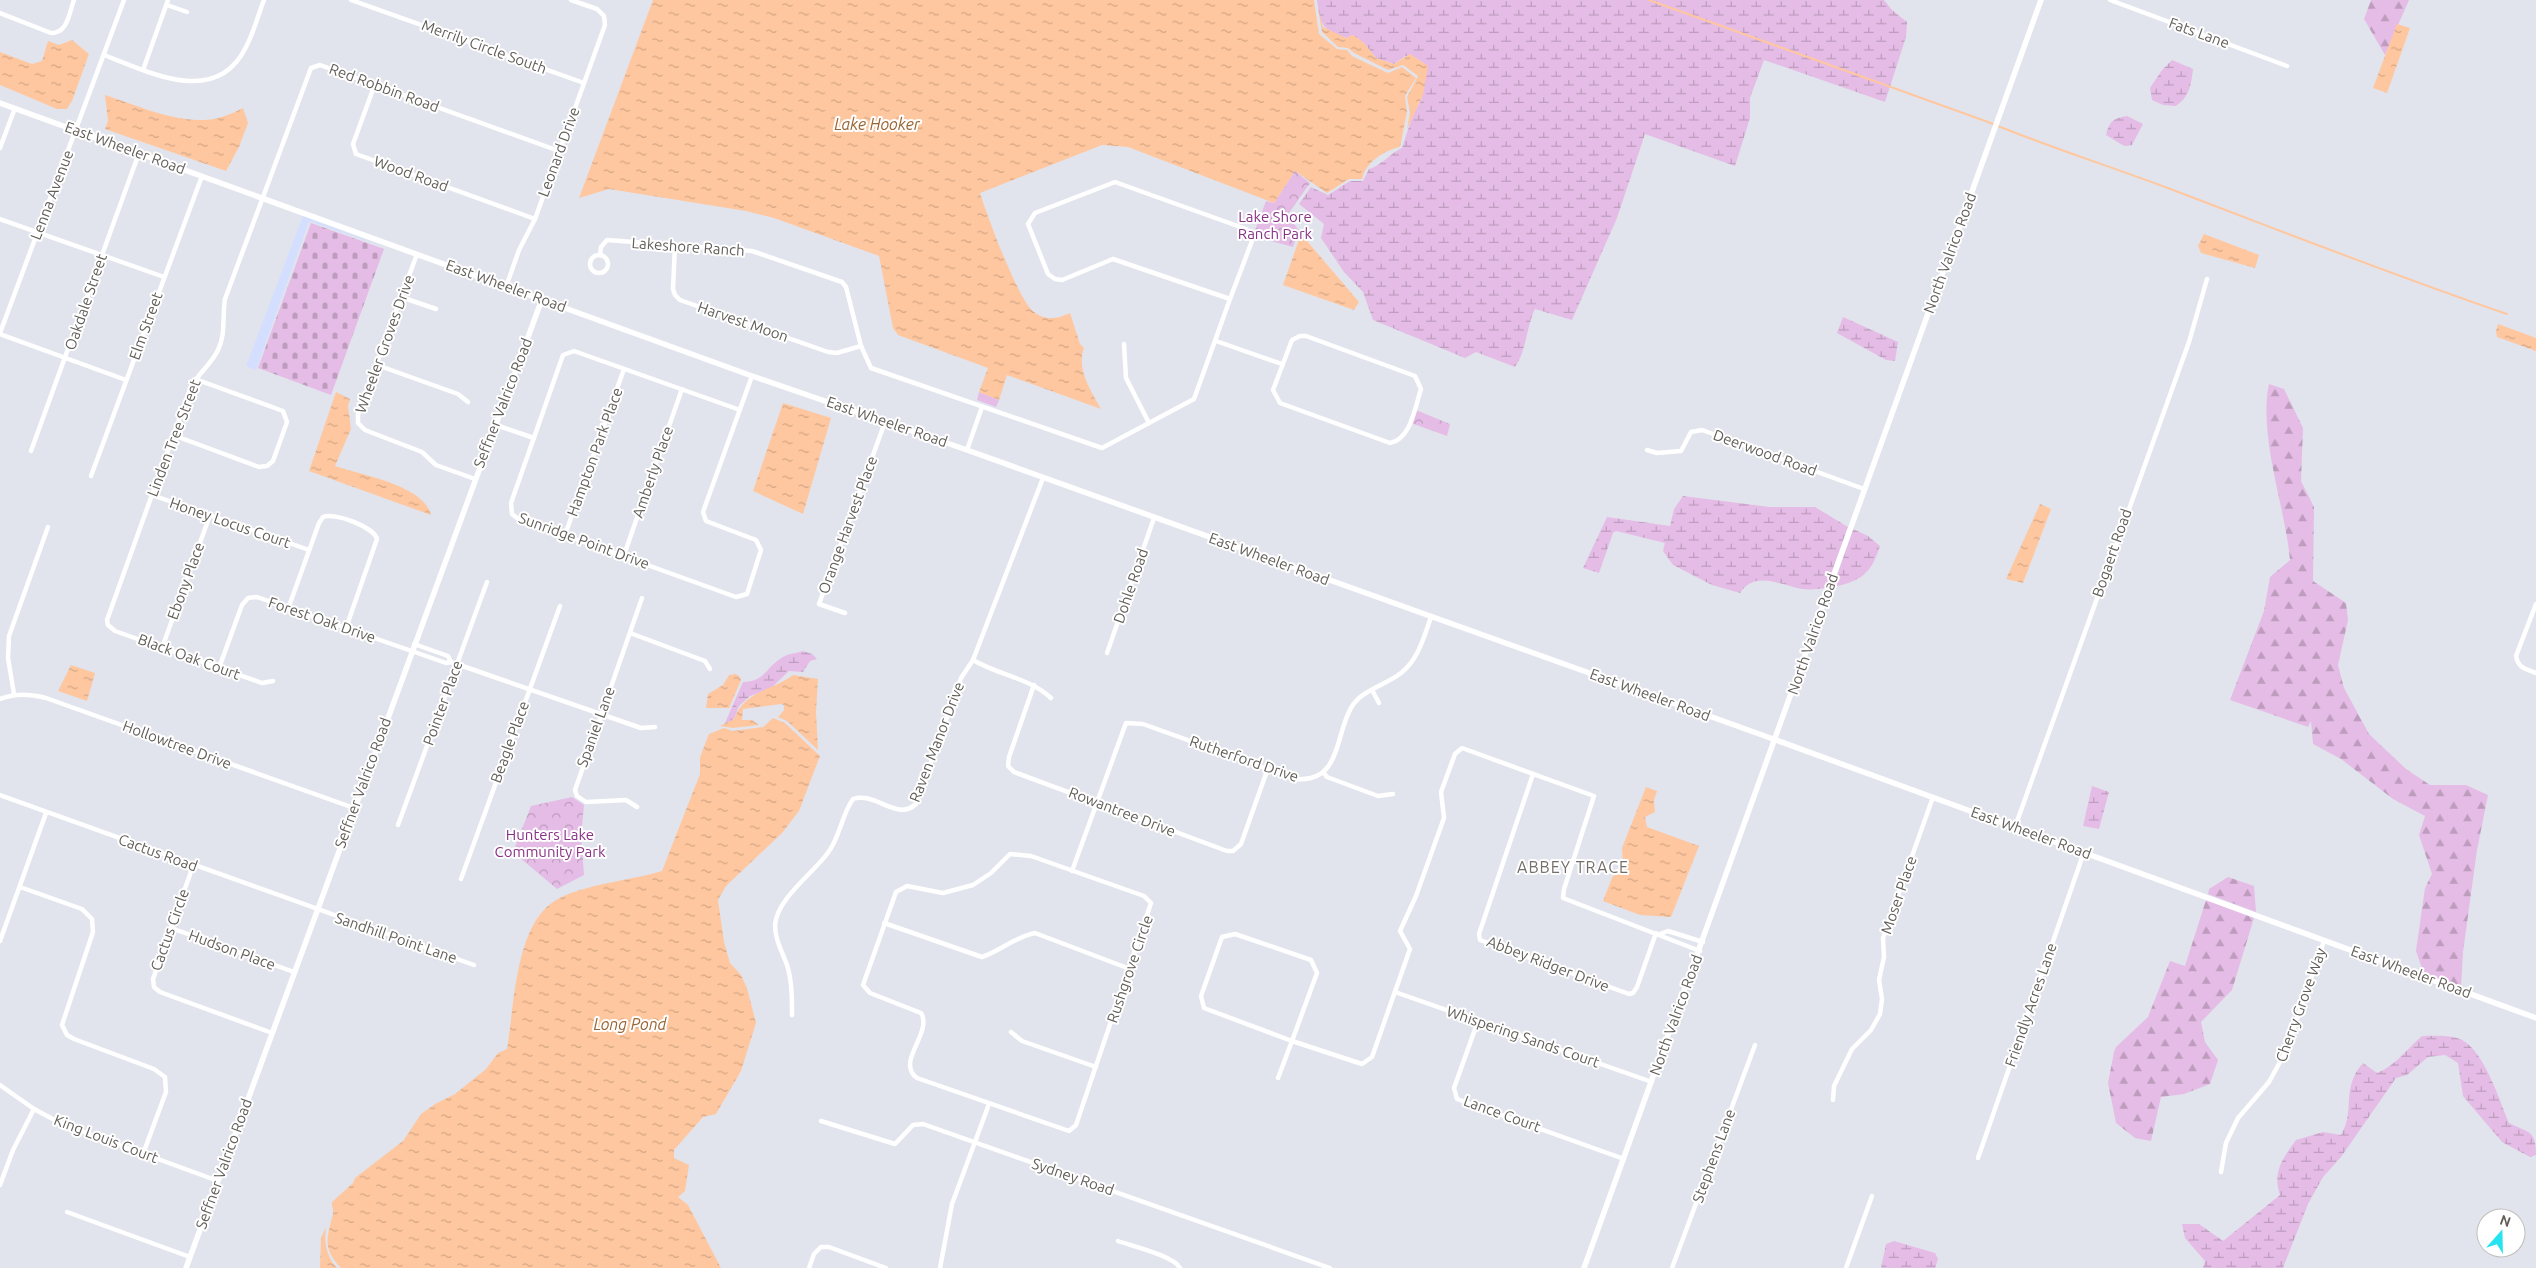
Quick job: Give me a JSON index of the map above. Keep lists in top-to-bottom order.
{
  "streets": {
    "street": [
      "Fats Lane",
      "Merrily Circle South",
      "Red Robbin Road",
      "East Wheeler Road",
      "Leonard Drive",
      "Wood Road",
      "Lenna Avenue",
      "Lakeshore Ranch",
      "North Valrico Road",
      "Oakdale Street",
      "Harvest Moon",
      "Elm Street",
      "Wheeler Groves Drive",
      "Seffner Valrico Road",
      "Linden Tree Street",
      "Hampton Park Place",
      "Deerwood Road",
      "Amberly Place",
      "Honey Locus Court",
      "Orange Harvest Place",
      "Sunridge Point Drive",
      "Bogaert Road",
      "Ebony Place",
      "Dohle Road",
      "Forest Oak Drive",
      "Black Oak Court",
      "Pointer Place",
      "Spaniel Lane",
      "Beagle Place",
      "Raven Manor Drive",
      "Hollowtree Drive",
      "Rutherford Drive",
      "Rowantree Drive",
      "Cactus Road",
      "Moser Place",
      "Cactus Circle",
      "Sandhill Point Lane",
      "Hudson Place",
      "Abbey Ridger Drive",
      "Rushgrove Circle",
      "Friendly Acres Lane",
      "Cherry Grove Way",
      "Whispering Sands Court",
      "Lance Court",
      "King Louis Court",
      "Stephens Lane",
      "Sydney Road"
    ]
  },
  "crossings": [
    ["Merrily Circle South", "Leonard Drive"],
    ["Red Robbin Road", "East Wheeler Road"],
    ["Red Robbin Road", "Leonard Drive"],
    ["Red Robbin Road", "Wood Road"],
    ["Red Robbin Road", "Linden Tree Street"],
    ["East Wheeler Road", "Leonard Drive"],
    ["East Wheeler Road", "Lenna Avenue"],
    ["East Wheeler Road", "North Valrico Road"],
    ["East Wheeler Road", "Oakdale Street"],
    ["East Wheeler Road", "Elm Street"],
    ["East Wheeler Road", "Wheeler Groves Drive"],
    ["East Wheeler Road", "Seffner Valrico Road"],
    ["East Wheeler Road", "Linden Tree Street"],
    ["East Wheeler Road", "Orange Harvest Place"],
    ["East Wheeler Road", "Sunridge Point Drive"],
    ["East Wheeler Road", "Bogaert Road"],
    ["East Wheeler Road", "Dohle Road"],
    ["East Wheeler Road", "Raven Manor Drive"],
    ["East Wheeler Road", "Rutherford Drive"],
    ["East Wheeler Road", "Moser Place"],
    ["East Wheeler Road", "Friendly Acres Lane"],
    ["East Wheeler Road", "Cherry Grove Way"],
    ["Leonard Drive", "Wood Road"],
    ["Lakeshore Ranch", "Harvest Moon"],
    ["North Valrico Road", "Deerwood Road"],
    ["North Valrico Road", "Whispering Sands Court"],
    ["North Valrico Road", "Lance Court"],
    ["Wheeler Groves Drive", "Seffner Valrico Road"],
    ["Seffner Valrico Road", "Forest Oak Drive"],
    ["Seffner Valrico Road", "Hollowtree Drive"],
    ["Seffner Valrico Road", "Cactus Road"],
    ["Seffner Valrico Road", "Cactus Circle"],
    ["Seffner Valrico Road", "Sandhill Point Lane"],
    ["Seffner Valrico Road", "Hudson Place"],
    ["Seffner Valrico Road", "King Louis Court"],
    ["Linden Tree Street", "Honey Locus Court"],
    ["Linden Tree Street", "Black Oak Court"],
    ["Hampton Park Place", "Sunridge Point Drive"],
    ["Amberly Place", "Sunridge Point Drive"],
    ["Honey Locus Court", "Ebony Place"],
    ["Ebony Place", "Black Oak Court"],
    ["Forest Oak Drive", "Black Oak Court"],
    ["Rutherford Drive", "Rowantree Drive"],
    ["Rutherford Drive", "Rushgrove Circle"],
    ["Cactus Road", "Cactus Circle"],
    ["Cactus Road", "Sandhill Point Lane"],
    ["Cactus Circle", "Hudson Place"],
    ["Whispering Sands Court", "Lance Court"]
  ],
  "districts": ["ABBEY TRACE"],
  "water": ["Lake Hooker", "Long Pond"],
  "parks": ["Lake Shore Ranch Park", "Hunters Lake Community Park"],
  "north": "top"
}
